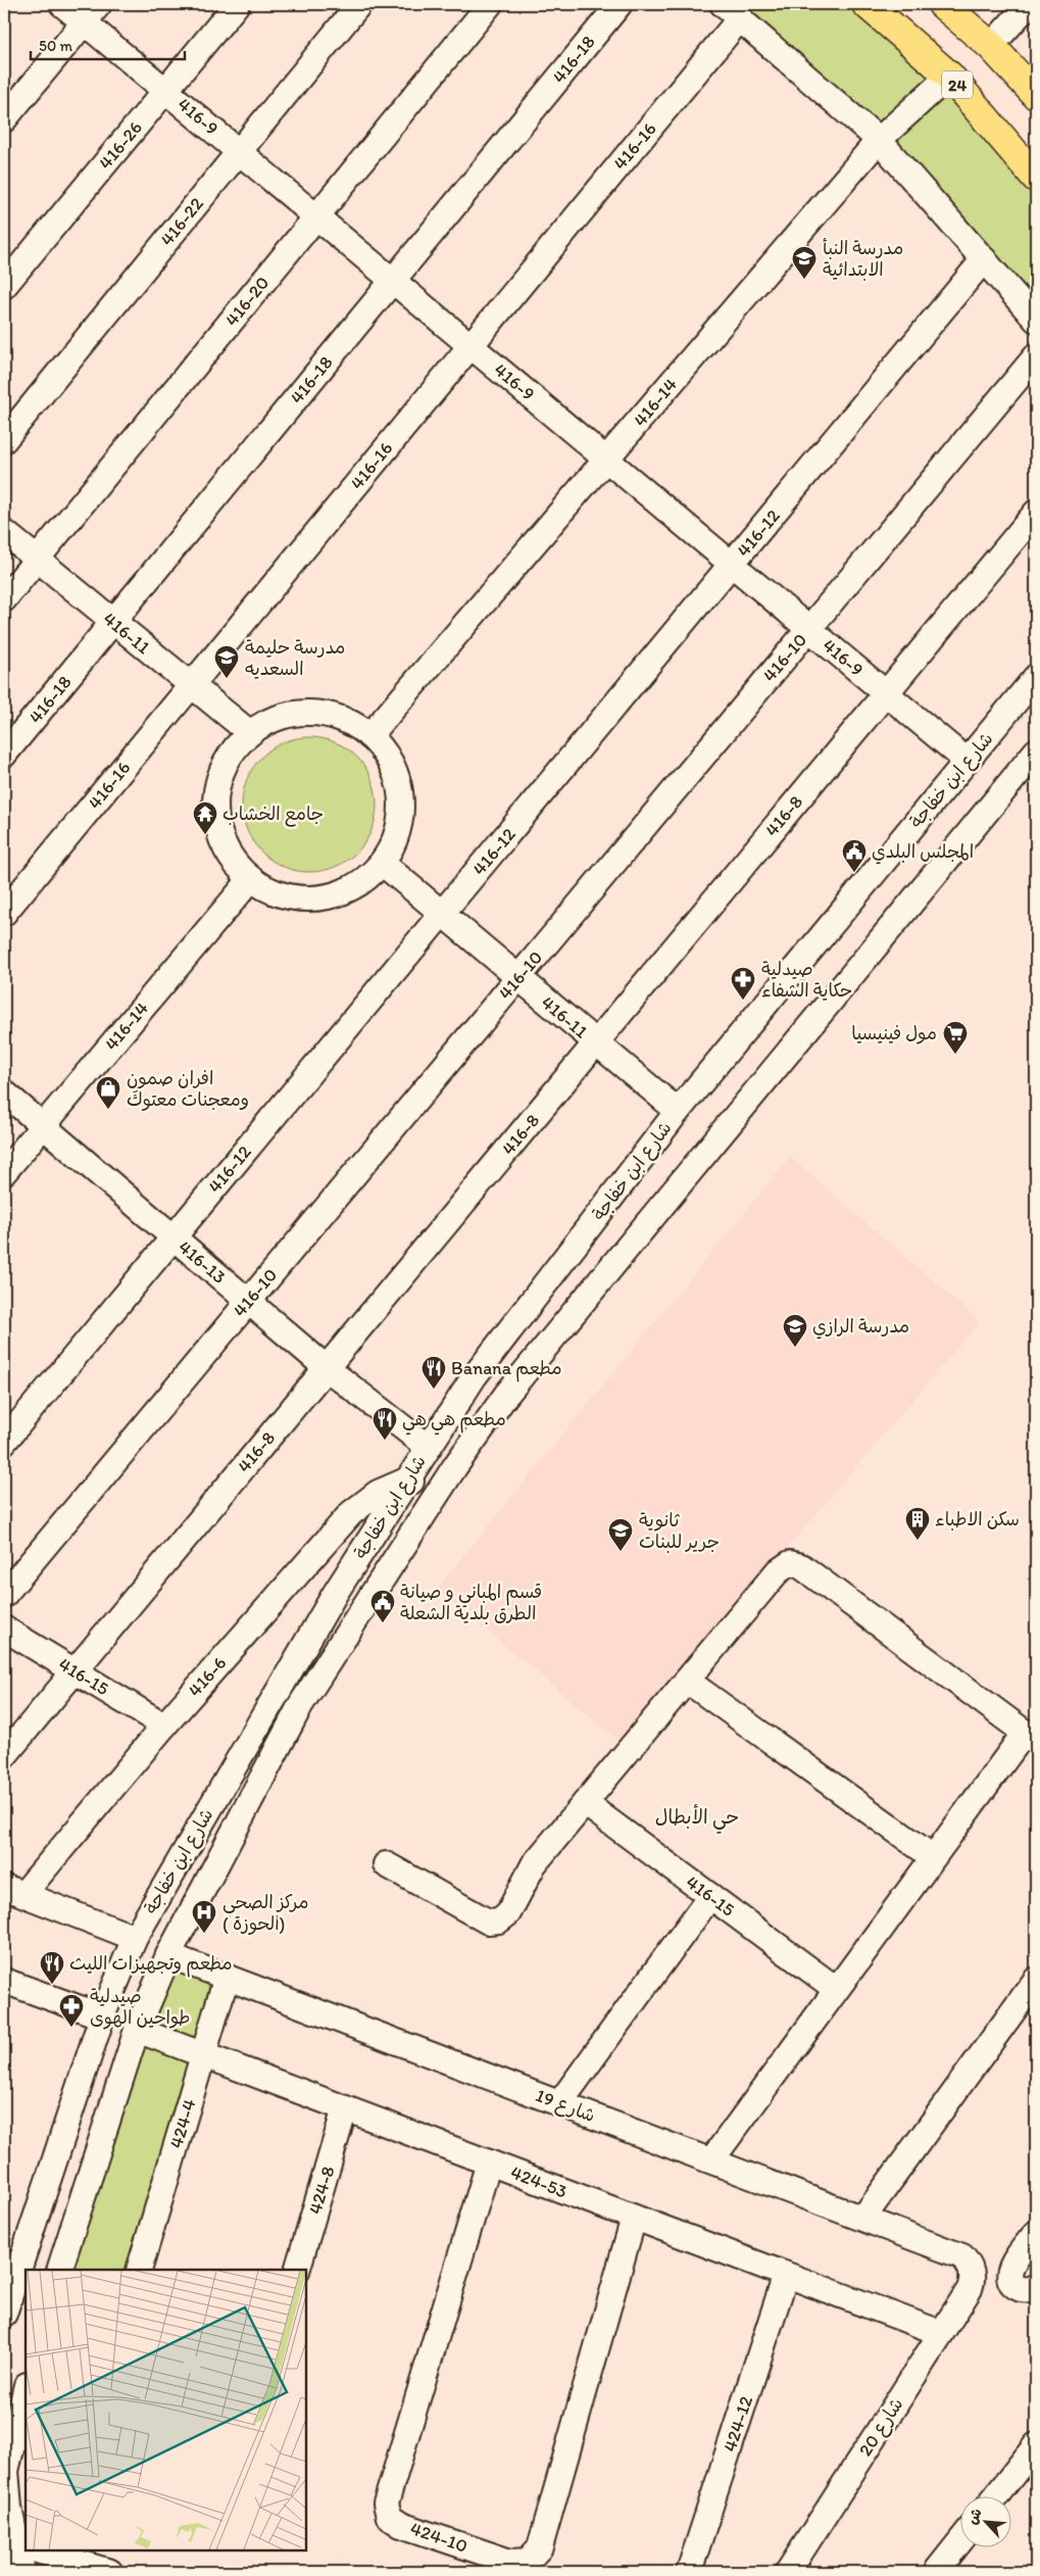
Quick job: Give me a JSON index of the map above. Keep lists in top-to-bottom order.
{
  "streets": {
    "main road": ["24"],
    "street": [
      "416-18",
      "416-9",
      "416-26",
      "416-16",
      "416-22",
      "416-20",
      "416-14",
      "416-12",
      "416-11",
      "416-10",
      "شارع ابن خفاجة",
      "416-8",
      "416-13",
      "416-15",
      "416-6",
      "شارع 19",
      "424-4",
      "424-53",
      "424-8",
      "424-12",
      "شارع 20",
      "424-10"
    ]
  },
  "crossings": [
    ["416-18", "416-9"],
    ["416-18", "416-11"],
    ["24", "416-14"],
    ["416-9", "416-26"],
    ["416-9", "416-16"],
    ["416-9", "416-22"],
    ["416-9", "416-20"],
    ["416-9", "416-14"],
    ["416-9", "416-12"],
    ["416-9", "416-10"],
    ["416-9", "شارع ابن خفاجة"],
    ["416-9", "416-8"],
    ["416-16", "416-11"],
    ["416-20", "416-11"],
    ["416-14", "416-13"],
    ["416-12", "416-11"],
    ["416-12", "416-13"],
    ["416-11", "416-10"],
    ["416-11", "شارع ابن خفاجة"],
    ["416-11", "416-8"],
    ["416-10", "416-13"],
    ["شارع ابن خفاجة", "416-13"],
    ["شارع ابن خفاجة", "416-6"],
    ["شارع ابن خفاجة", "شارع 19"],
    ["شارع ابن خفاجة", "424-53"],
    ["416-8", "416-13"],
    ["416-8", "416-15"],
    ["416-15", "416-6"],
    ["شارع 19", "424-4"],
    ["شارع 19", "شارع 20"],
    ["424-4", "424-53"],
    ["424-53", "424-8"],
    ["424-53", "424-12"],
    ["424-53", "شارع 20"],
    ["424-53", "424-10"]
  ],
  "districts": ["حي الأبطال"],
  "places": {
    "school or university": [
      "مدرسة النبأ الابتدائية",
      "مدرسة حليمة السعديه",
      "مدرسة الرازي",
      "ثانوية جرير للبنات"
    ],
    "temple": ["جامع الخشاب"],
    "public building": ["المجلس البلدي", "قسم المباني و صيانة الطرق بلدية الشعلة"],
    "pharmacy": ["صيدلية حكاية الشفاء", "صيدلية طواحين الهوى"],
    "supermarket": ["مول فينيسيا"],
    "shop": ["افران صمون ومعجنات معتوكَ"],
    "restaurant": ["Banana مطعم", "مطعم هي هي", "مطعم وتجهيزات الليث"],
    "building": ["سكن الاطباء"],
    "hospital": ["مركز الصحي ( الحوزة)"]
  },
  "scale_bar": "50 m",
  "north": "top left"
}
